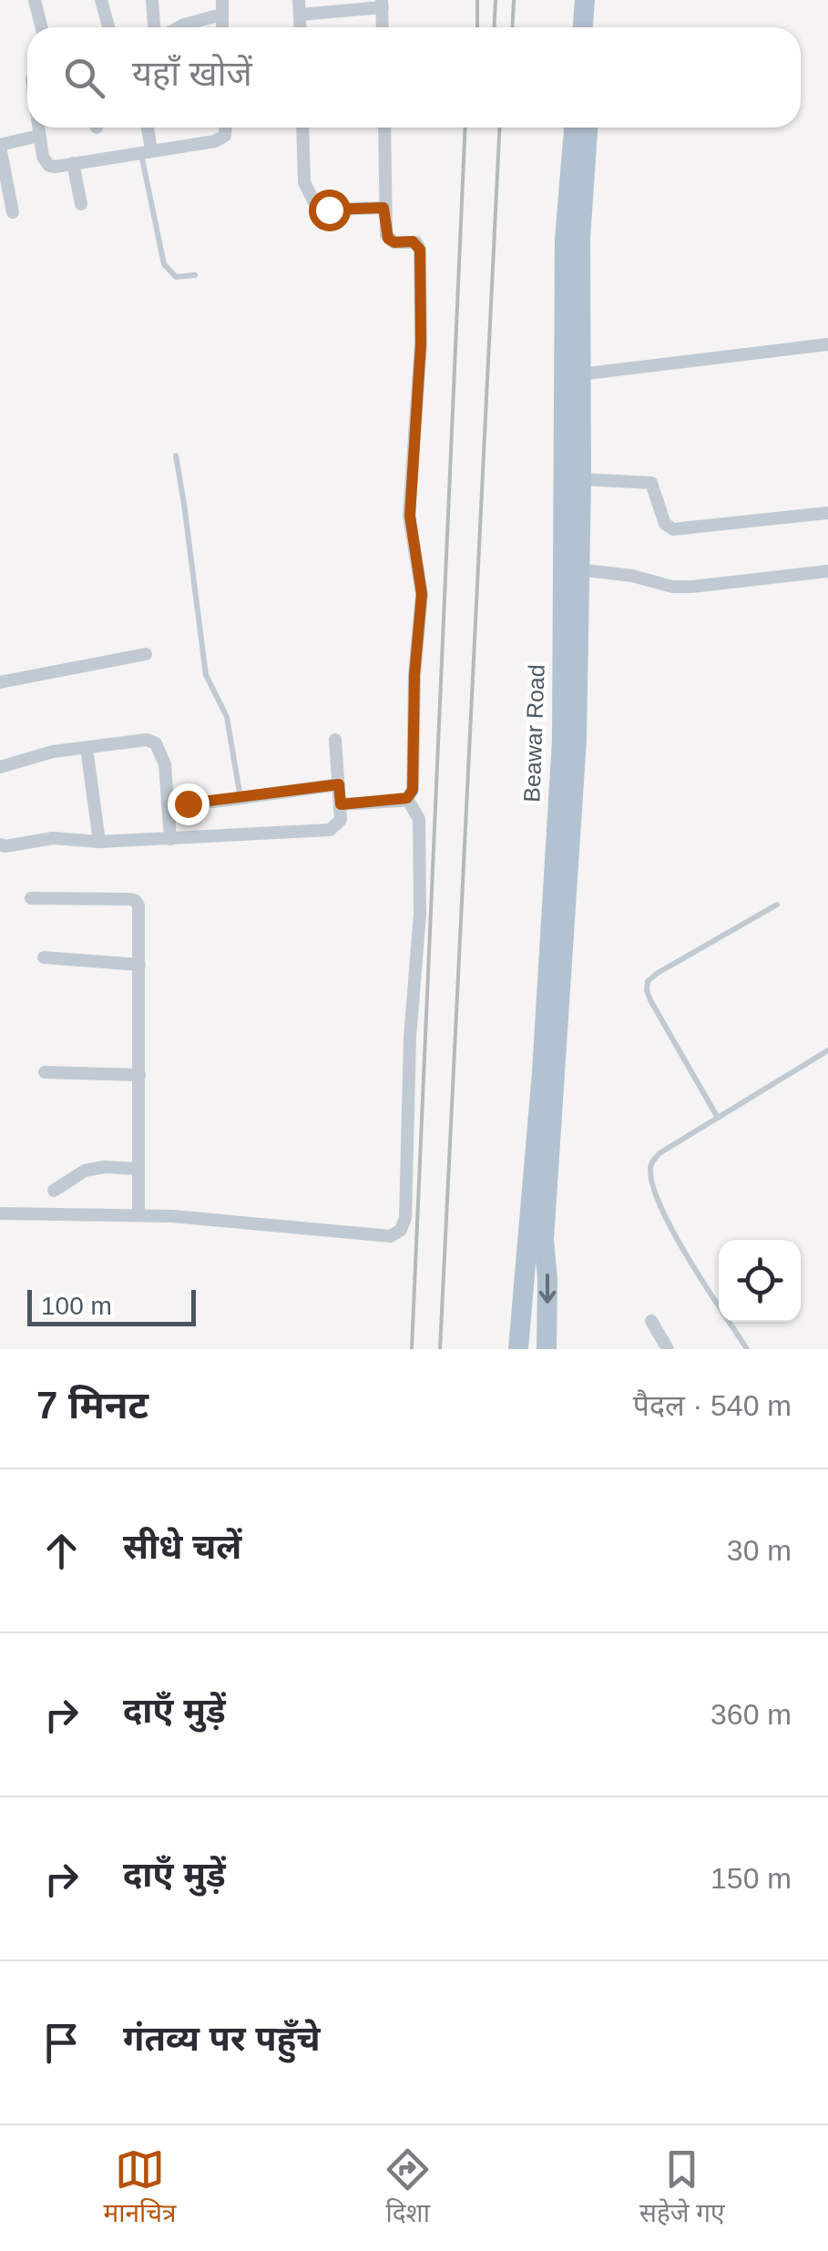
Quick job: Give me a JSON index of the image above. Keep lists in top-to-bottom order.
{
  "streets": {
    "main road": ["Beawar Road"]
  },
  "scale_bar": "100 m",
  "page": {
    "search": "यहाँ खोजें",
    "scale": "100 m",
    "heading": ["7 मिनट", "पैदल · 540 m"],
    "list": [
      ["सीधे चलें", "30 m"],
      ["दाएँ मुड़ें", "360 m"],
      ["दाएँ मुड़ें", "150 m"],
      "गंतव्य पर पहुँचे"
    ],
    "nav": ["मानचित्र", "दिशा", "सहेजे गए"]
  }
}
